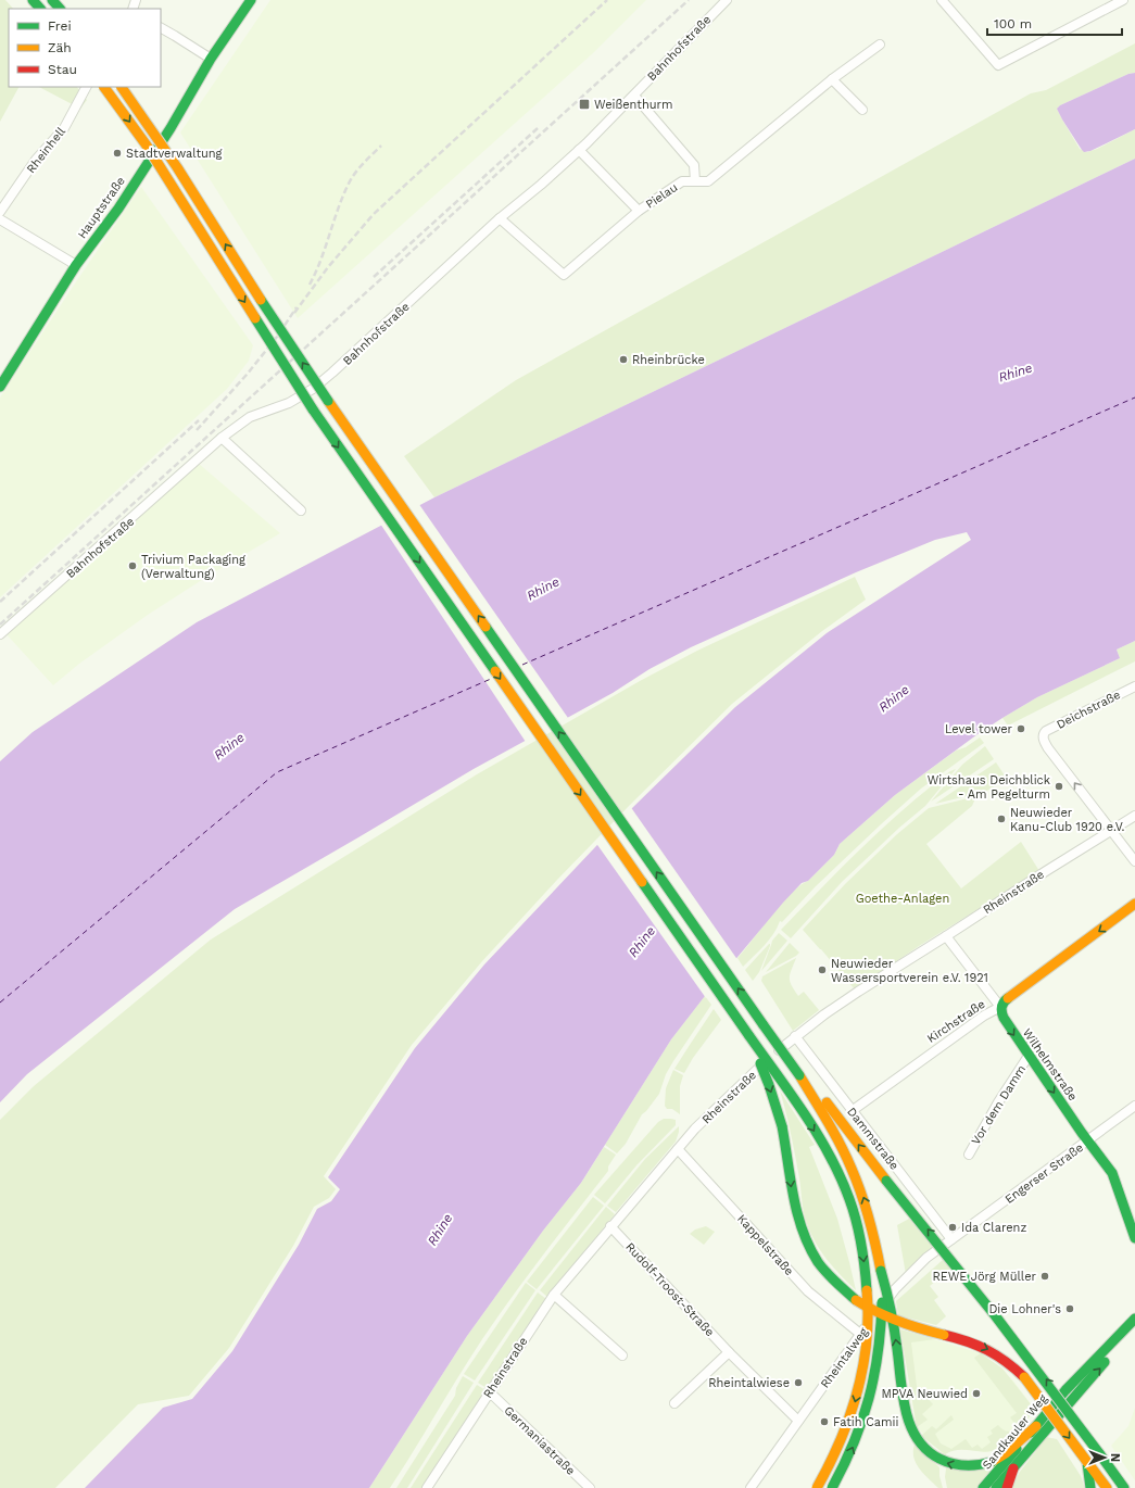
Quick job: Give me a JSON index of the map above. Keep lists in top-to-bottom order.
{
  "streets": {
    "main road": [
      "Hauptstraße",
      "Kirchstraße",
      "Wilhelmstraße",
      "Sandkauler Weg"
    ],
    "street": [
      "Bahnhofstraße",
      "Rheinhell",
      "Pielau",
      "Deichstraße",
      "Rheinstraße",
      "Vor dem Damm",
      "Dammstraße",
      "Engerser Straße",
      "Kappelstraße",
      "Rudolf-Troost-Straße",
      "Rheintalweg",
      "Germaniastraße"
    ]
  },
  "crossings": [
    ["Bahnhofstraße", "Pielau"],
    ["Deichstraße", "Rheinstraße"],
    ["Rheinstraße", "Wilhelmstraße"],
    ["Rheinstraße", "Dammstraße"],
    ["Rheinstraße", "Kappelstraße"],
    ["Rheinstraße", "Rudolf-Troost-Straße"],
    ["Rheinstraße", "Germaniastraße"],
    ["Kirchstraße", "Wilhelmstraße"],
    ["Kirchstraße", "Dammstraße"],
    ["Wilhelmstraße", "Vor dem Damm"],
    ["Wilhelmstraße", "Engerser Straße"],
    ["Dammstraße", "Engerser Straße"],
    ["Dammstraße", "Rheintalweg"],
    ["Engerser Straße", "Rheintalweg"],
    ["Kappelstraße", "Rheintalweg"],
    ["Rudolf-Troost-Straße", "Rheintalweg"]
  ],
  "one_way": ["Kirchstraße", "Wilhelmstraße"],
  "water": ["Rhine"],
  "parks": ["Goethe-Anlagen"],
  "places": {
    "transit": ["Weißenthurm"],
    "other": [
      "Stadtverwaltung",
      "Rheinbrücke",
      "Trivium Packaging (Verwaltung)",
      "Level tower",
      "Wirtshaus Deichblick - Am Pegelturm",
      "Neuwieder Kanu-Club 1920 e.V.",
      "Neuwieder Wassersportverein e.V. 1921",
      "Ida Clarenz",
      "REWE Jörg Müller",
      "Die Lohner's",
      "Rheintalwiese",
      "MPVA Neuwied",
      "Fatih Camii"
    ]
  },
  "legend": ["Frei", "Zäh", "Stau"],
  "scale_bar": "100 m",
  "north": "right"
}
